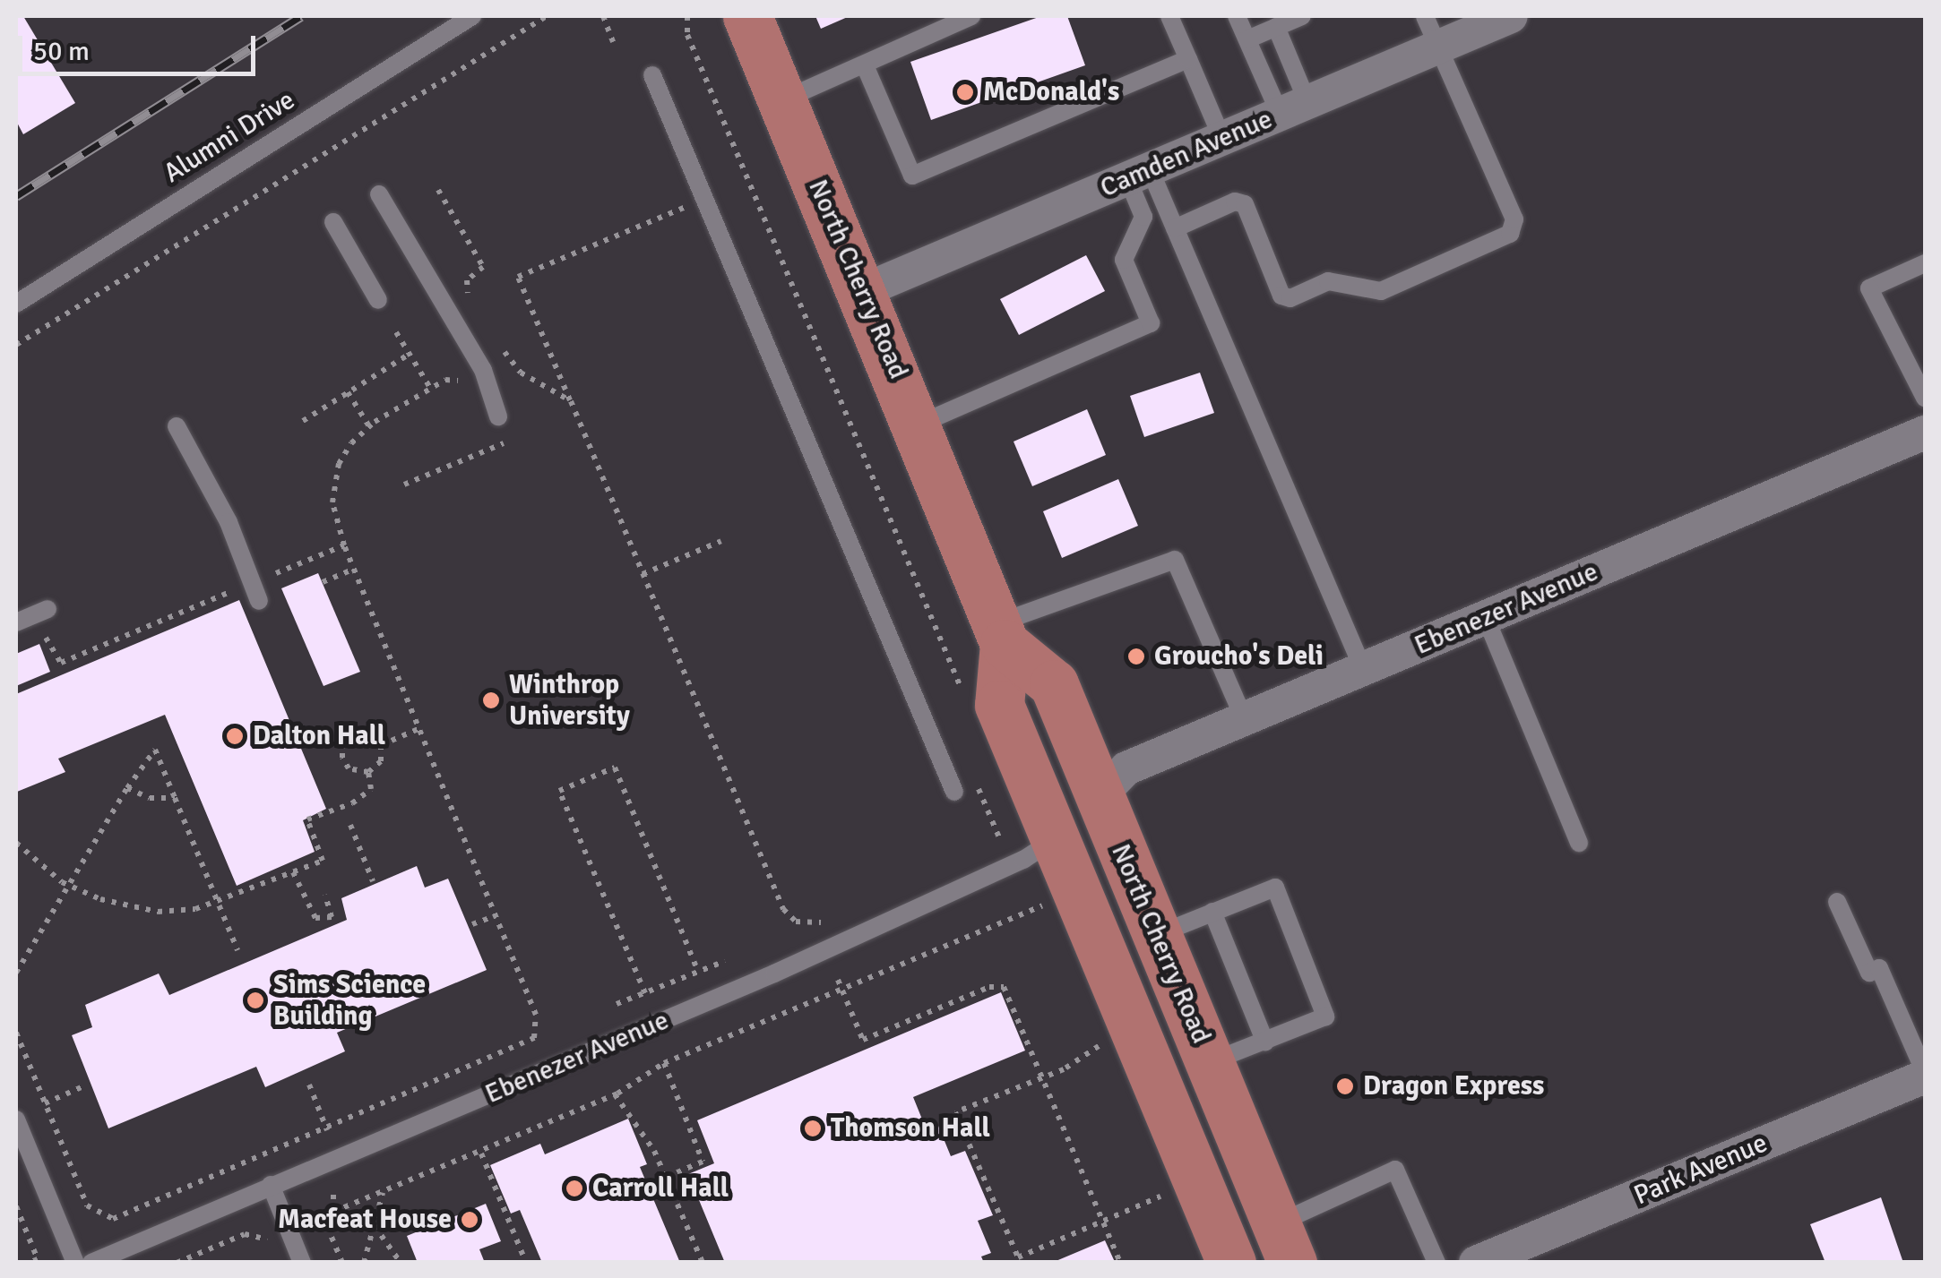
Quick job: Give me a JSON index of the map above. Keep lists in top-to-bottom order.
{
  "streets": {
    "main road": ["North Cherry Road"],
    "street": ["Camden Avenue", "Ebenezer Avenue", "Park Avenue"],
    "lane": ["Alumni Drive"]
  },
  "crossings": [
    ["Camden Avenue", "North Cherry Road"],
    ["North Cherry Road", "Ebenezer Avenue"]
  ],
  "places": [
    "McDonald's",
    "Groucho's Deli",
    "Winthrop University",
    "Dalton Hall",
    "Sims Science Building",
    "Dragon Express",
    "Thomson Hall",
    "Carroll Hall",
    "Macfeat House"
  ],
  "scale_bar": "50 m"
}
